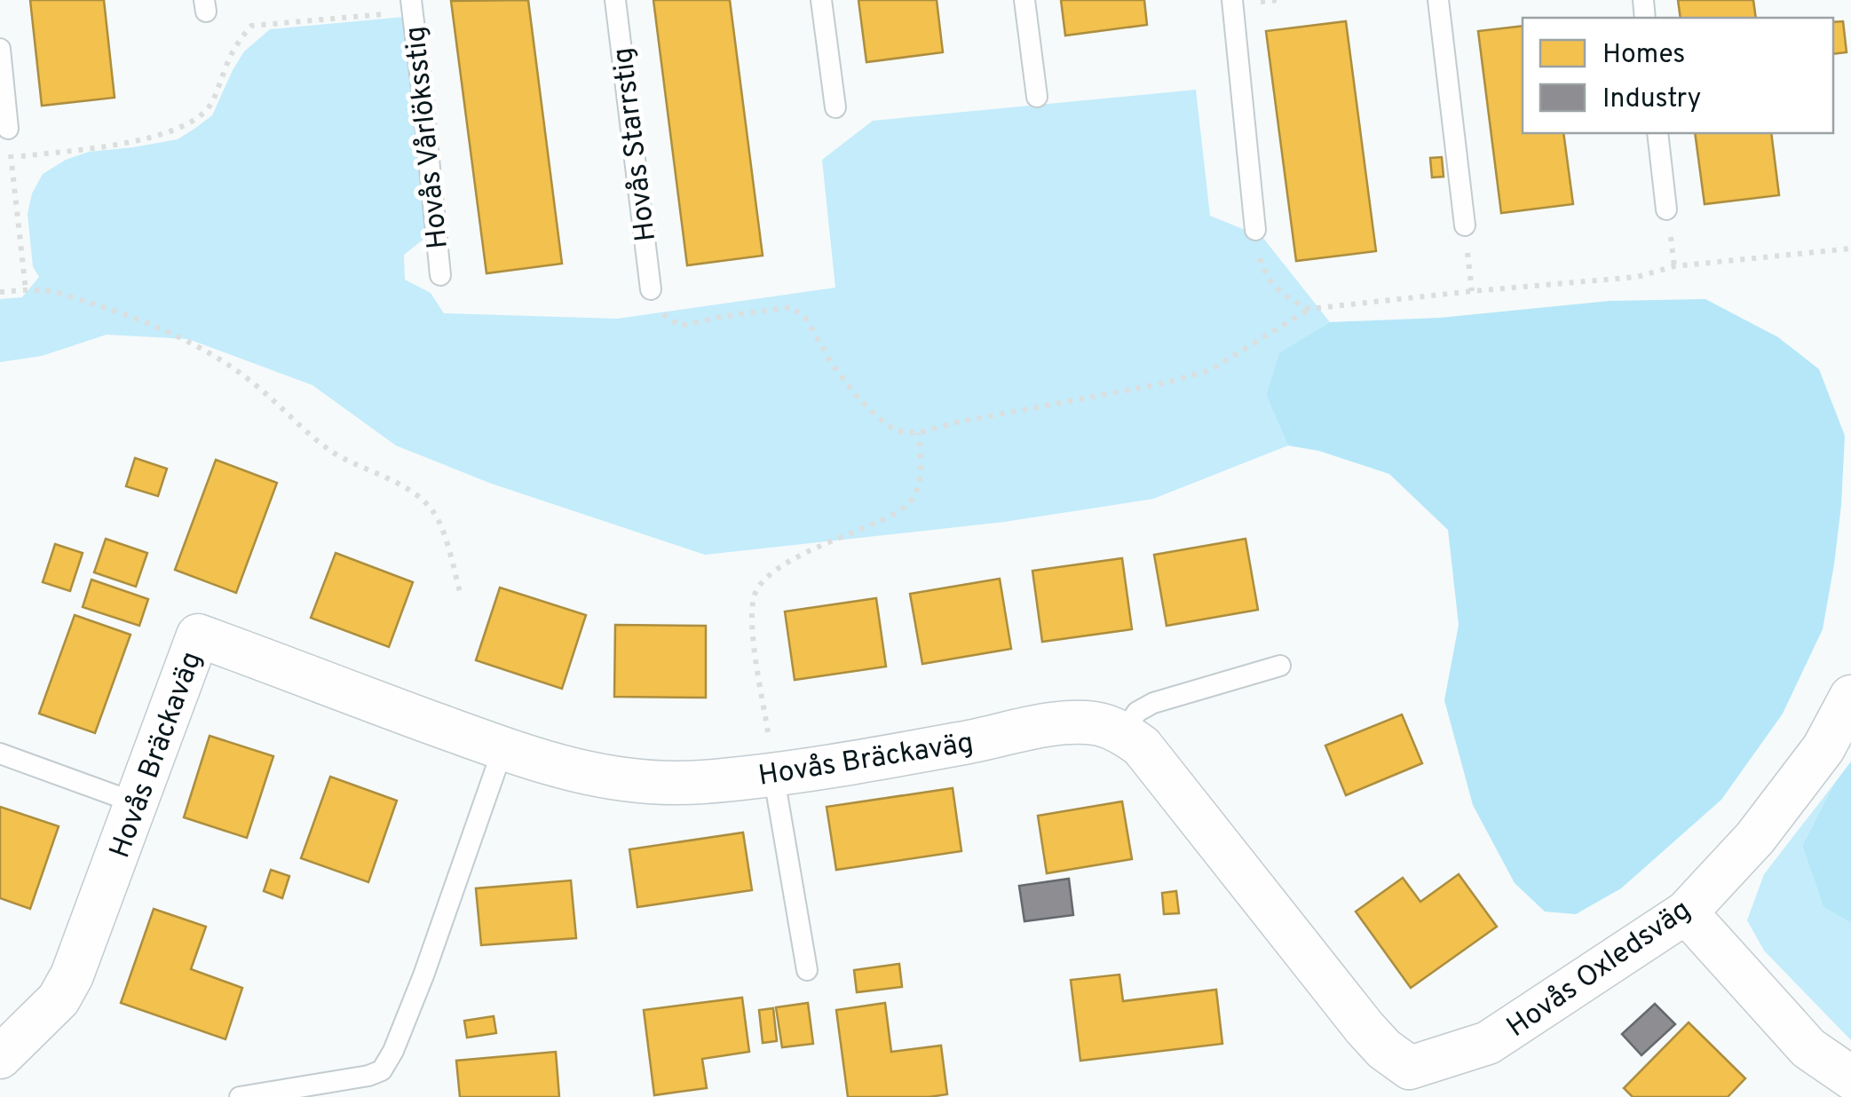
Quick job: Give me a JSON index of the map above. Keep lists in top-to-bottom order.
{
  "streets": {
    "street": ["Hovås Bräckaväg", "Hovås Oxledsväg"],
    "lane": ["Hovås Vårlöksstig", "Hovås Starrstig"]
  },
  "crossings": [
    ["Hovås Bräckaväg", "Hovås Oxledsväg"]
  ],
  "legend": ["Homes", "Industry"]
}
